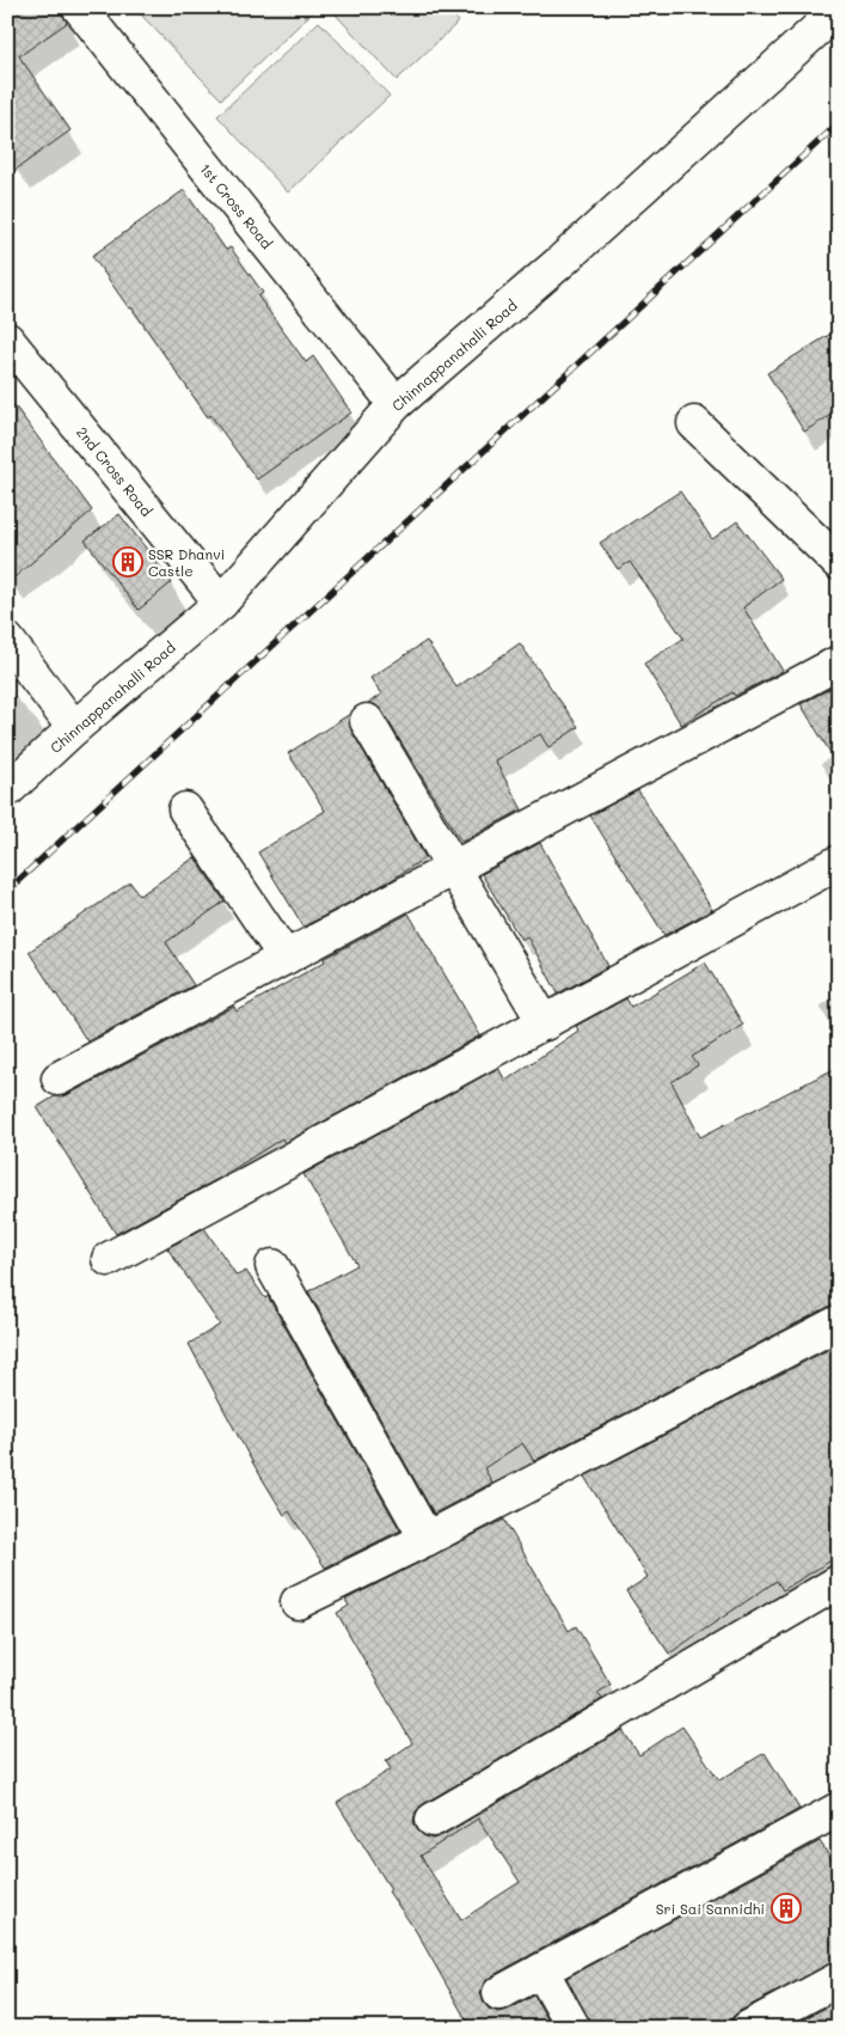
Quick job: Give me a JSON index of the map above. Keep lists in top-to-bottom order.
{
  "streets": {
    "street": ["1st Cross Road", "Chinnappanahalli Road", "2nd Cross Road"]
  },
  "crossings": [
    ["1st Cross Road", "Chinnappanahalli Road"],
    ["Chinnappanahalli Road", "2nd Cross Road"]
  ],
  "places": {
    "building": ["SSR Dhanvi Castle", "Sri Sai Sannidhi"]
  }
}
